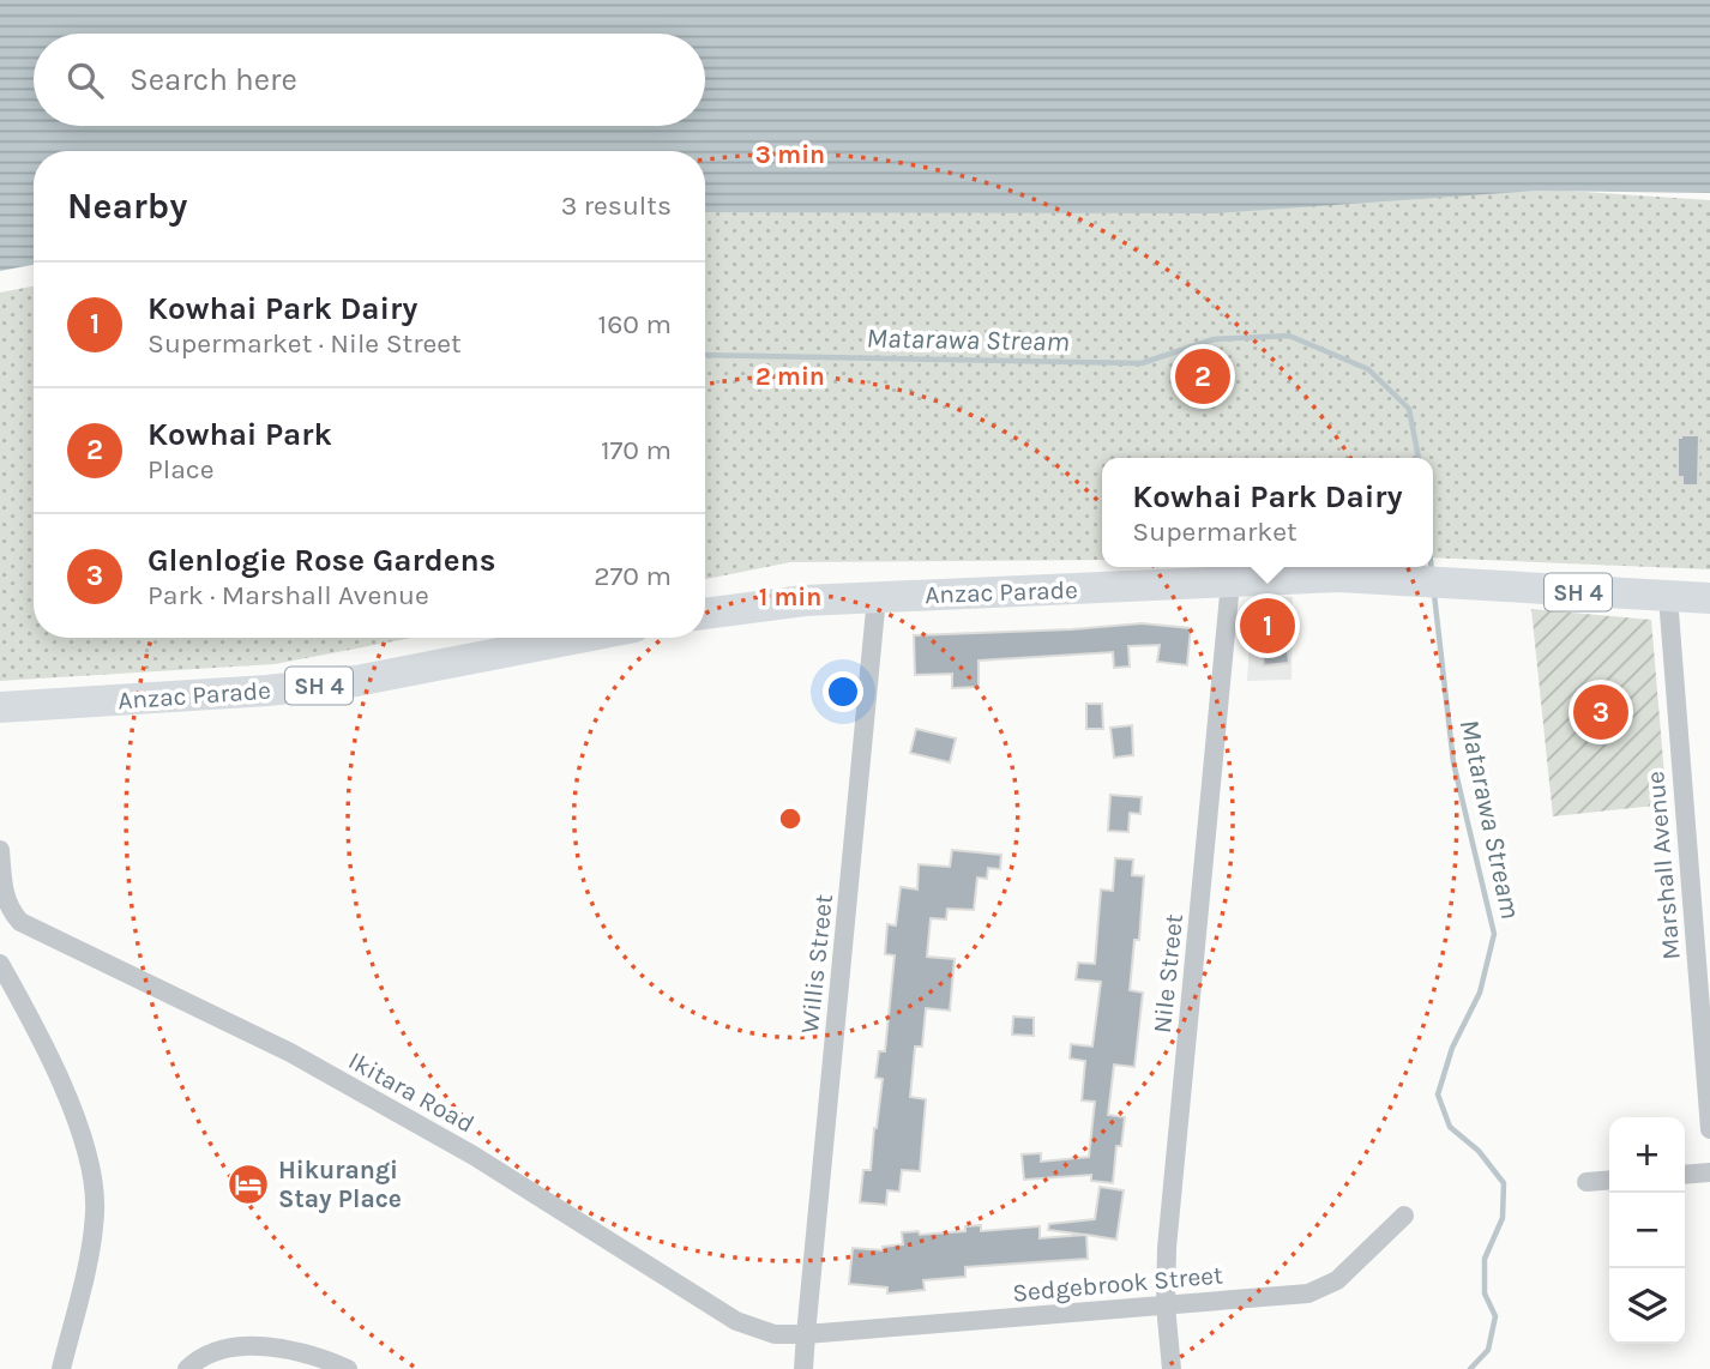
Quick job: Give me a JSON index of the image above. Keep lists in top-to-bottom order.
{
  "streets": {
    "main road": ["Anzac Parade", "SH 4"],
    "street": [
      "Marshall Avenue",
      "Willis Street",
      "Nile Street",
      "Ikitara Road",
      "Sedgebrook Street"
    ]
  },
  "crossings": [
    ["Anzac Parade", "Marshall Avenue"],
    ["Anzac Parade", "Willis Street"],
    ["Anzac Parade", "Nile Street"],
    ["Willis Street", "Ikitara Road"],
    ["Willis Street", "Sedgebrook Street"],
    ["Nile Street", "Sedgebrook Street"],
    ["Ikitara Road", "Sedgebrook Street"]
  ],
  "water": ["Matarawa Stream"],
  "places": {
    "hotel": ["Hikurangi Stay Place"]
  },
  "page": {
    "search": "Search here",
    "heading": ["Nearby", "3 results"],
    "list": [
      {
        "mark": "1",
        "name": "Kowhai Park Dairy",
        "note": "Supermarket · Nile Street",
        "value": "160 m"
      },
      {
        "mark": "2",
        "name": "Kowhai Park",
        "note": "Place",
        "value": "170 m"
      },
      {
        "mark": "3",
        "name": "Glenlogie Rose Gardens",
        "note": "Park · Marshall Avenue",
        "value": "270 m"
      }
    ],
    "pins": ["2", "1", "3"],
    "popup": ["Kowhai Park Dairy", "Supermarket"],
    "map_buttons": ["+", "−"]
  },
  "rings": ["3 min", "2 min", "1 min"]
}
